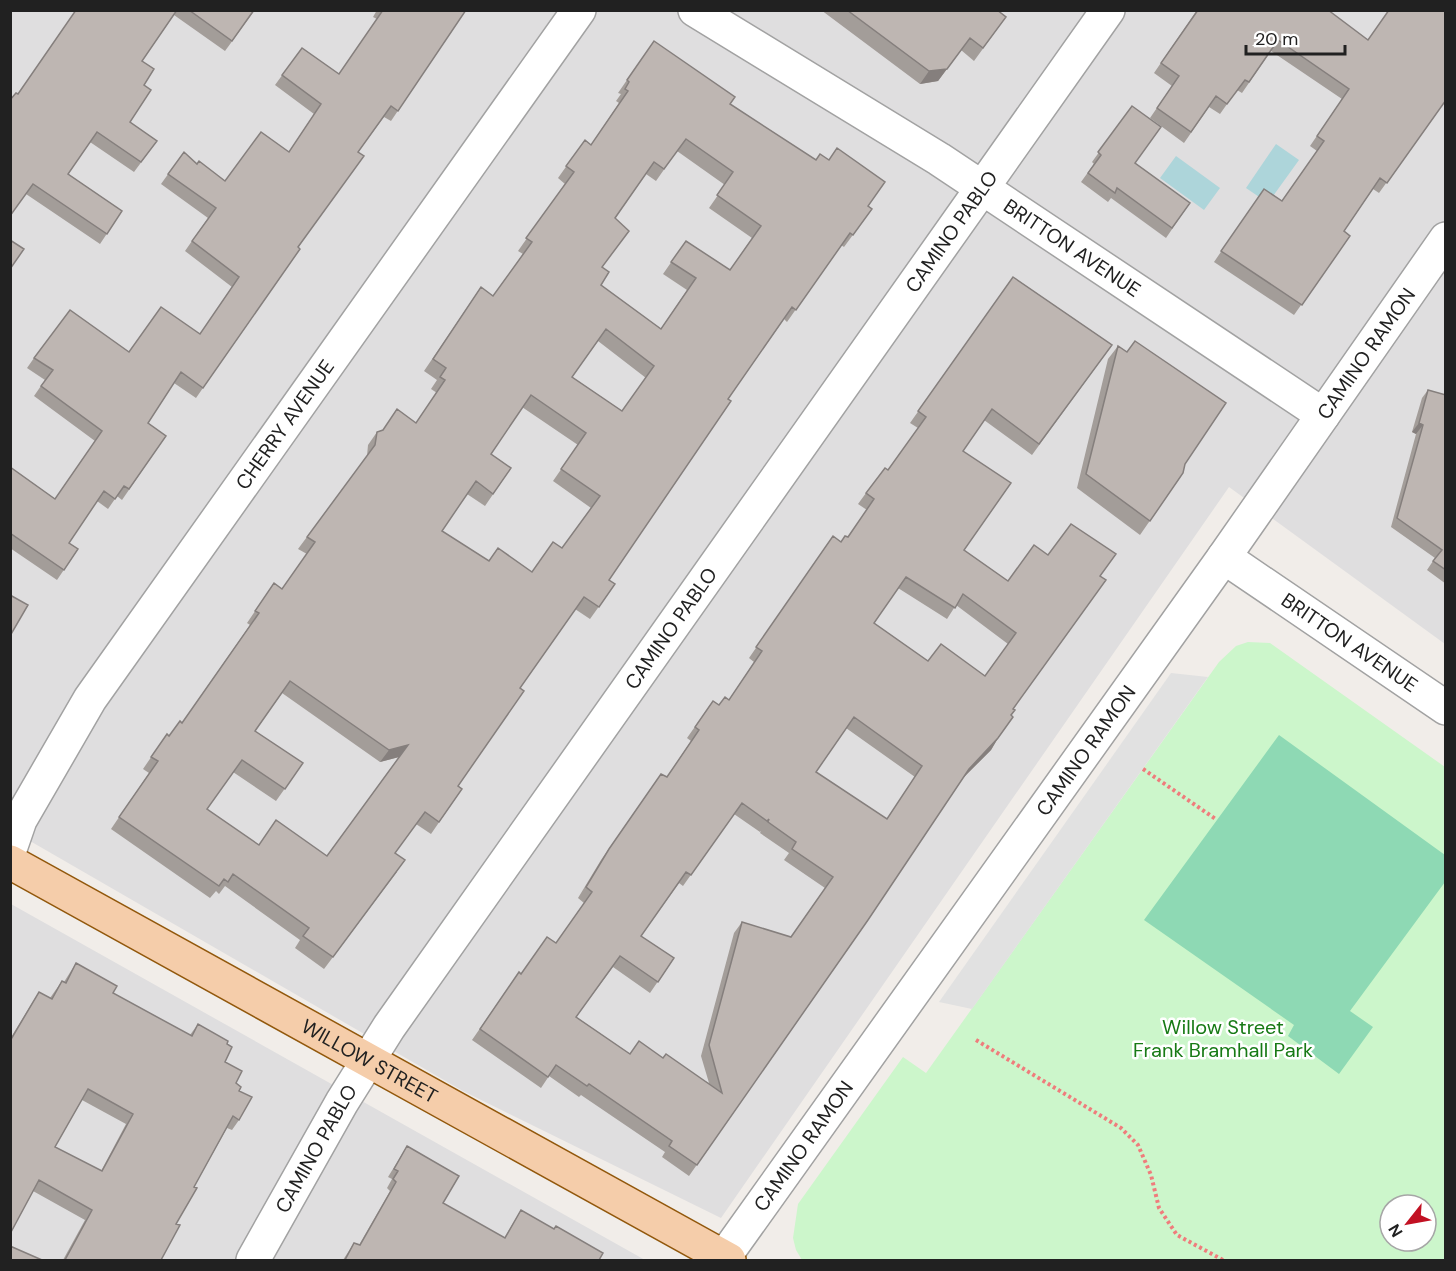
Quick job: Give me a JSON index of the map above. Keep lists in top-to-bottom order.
{
  "streets": {
    "main road": ["WILLOW STREET"],
    "street": [
      "CAMINO PABLO",
      "BRITTON AVENUE",
      "CAMINO RAMON",
      "CHERRY AVENUE"
    ]
  },
  "crossings": [
    ["CAMINO PABLO", "BRITTON AVENUE"],
    ["CAMINO PABLO", "WILLOW STREET"],
    ["BRITTON AVENUE", "CAMINO RAMON"],
    ["CAMINO RAMON", "WILLOW STREET"]
  ],
  "parks": ["Willow Street Frank Bramhall Park"],
  "scale_bar": "20 m",
  "north": "bottom left"
}
